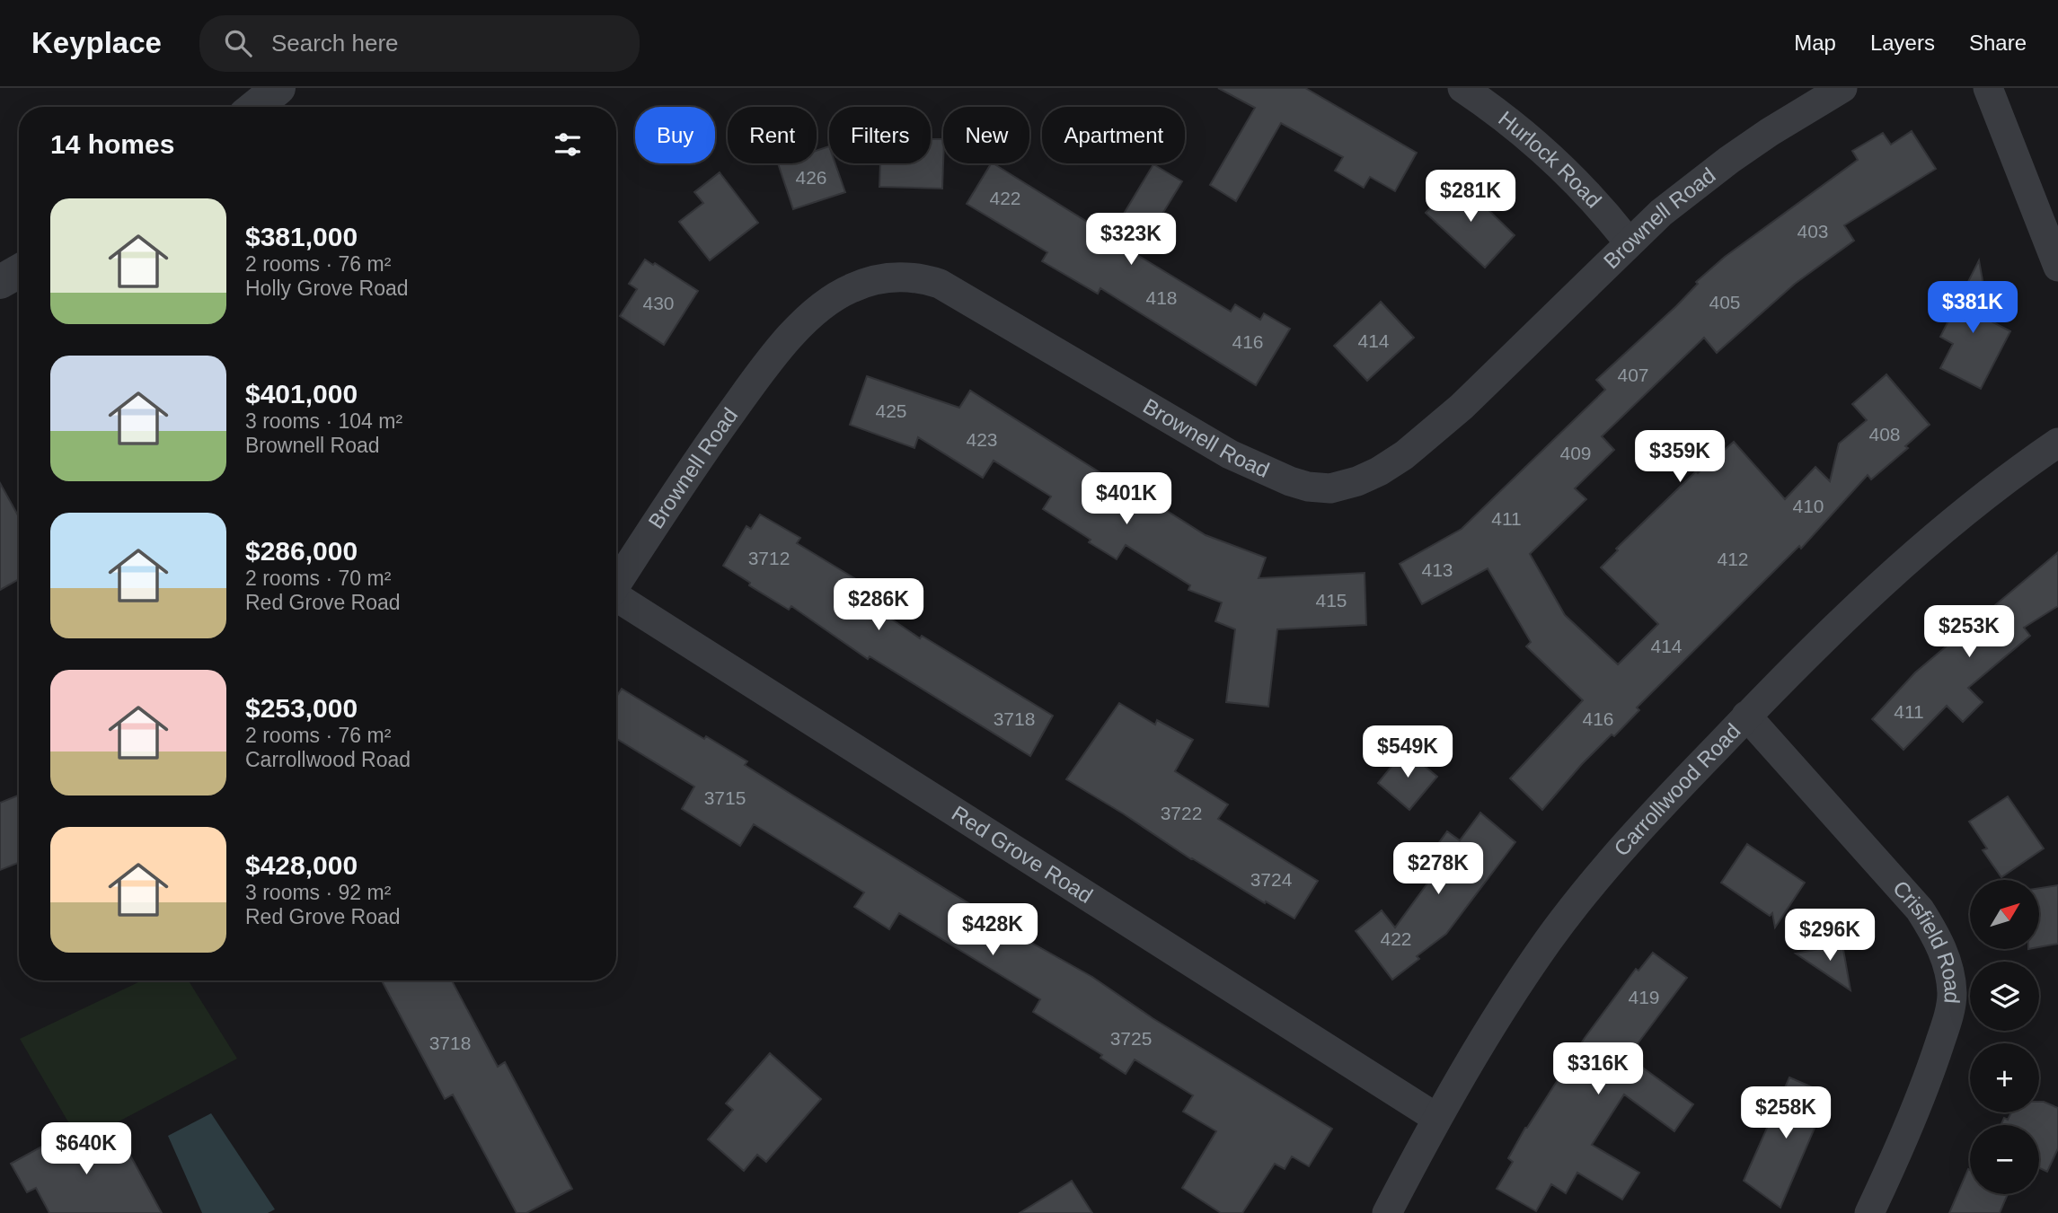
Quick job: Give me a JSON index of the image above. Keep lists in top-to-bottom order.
{
  "streets": {
    "street": [
      "Hurlock Road",
      "Brownell Road",
      "Carrollwood Road",
      "Red Grove Road",
      "Crisfield Road"
    ]
  },
  "crossings": [
    ["Hurlock Road", "Brownell Road"],
    ["Carrollwood Road", "Red Grove Road"],
    ["Carrollwood Road", "Crisfield Road"]
  ],
  "house_numbers": [
    "426",
    "422",
    "403",
    "418",
    "405",
    "430",
    "414",
    "416",
    "407",
    "425",
    "408",
    "423",
    "409",
    "410",
    "411",
    "3712",
    "412",
    "413",
    "415",
    "414",
    "411",
    "3718",
    "416",
    "3715",
    "3722",
    "3724",
    "422",
    "419",
    "3725",
    "3718"
  ],
  "north": "top right",
  "page": {
    "header": "Keyplace",
    "search": "Search here",
    "nav": ["Map", "Layers", "Share"],
    "chip": [
      "Buy",
      "Rent",
      "Filters",
      "New",
      "Apartment"
    ],
    "heading": "14 homes",
    "price": [
      "$281K",
      "$323K",
      "$381K",
      "$359K",
      "$401K",
      "$286K",
      "$253K",
      "$549K",
      "$278K",
      "$428K",
      "$296K",
      "$316K",
      "$258K",
      "$640K"
    ],
    "list": [
      {
        "name": "$381,000",
        "note": "2 rooms · 76 m² · Holly Grove Road"
      },
      {
        "name": "$401,000",
        "note": "3 rooms · 104 m² · Brownell Road"
      },
      {
        "name": "$286,000",
        "note": "2 rooms · 70 m² · Red Grove Road"
      },
      {
        "name": "$253,000",
        "note": "2 rooms · 76 m² · Carrollwood Road"
      },
      {
        "name": "$428,000",
        "note": "3 rooms · 92 m² · Red Grove Road"
      }
    ],
    "map_buttons": ["+", "−"]
  }
}
